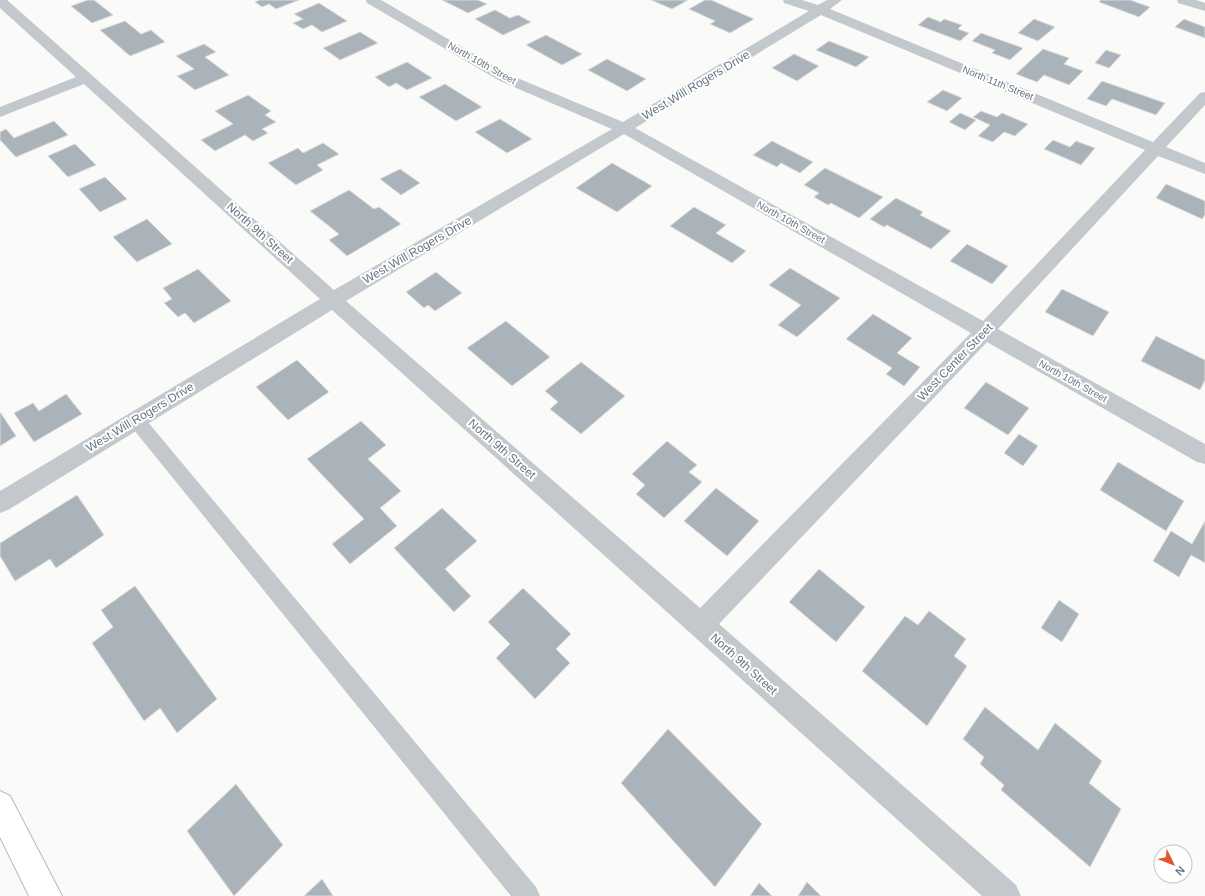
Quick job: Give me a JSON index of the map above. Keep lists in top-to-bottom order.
{
  "streets": {
    "street": [
      "North 10th Street",
      "North 11th Street",
      "West Will Rogers Drive",
      "North 9th Street",
      "West Center Street"
    ]
  },
  "crossings": [
    ["North 10th Street", "West Will Rogers Drive"],
    ["North 10th Street", "West Center Street"],
    ["North 11th Street", "West Will Rogers Drive"],
    ["North 11th Street", "West Center Street"],
    ["West Will Rogers Drive", "North 9th Street"],
    ["North 9th Street", "West Center Street"]
  ],
  "north": "bottom right"
}
